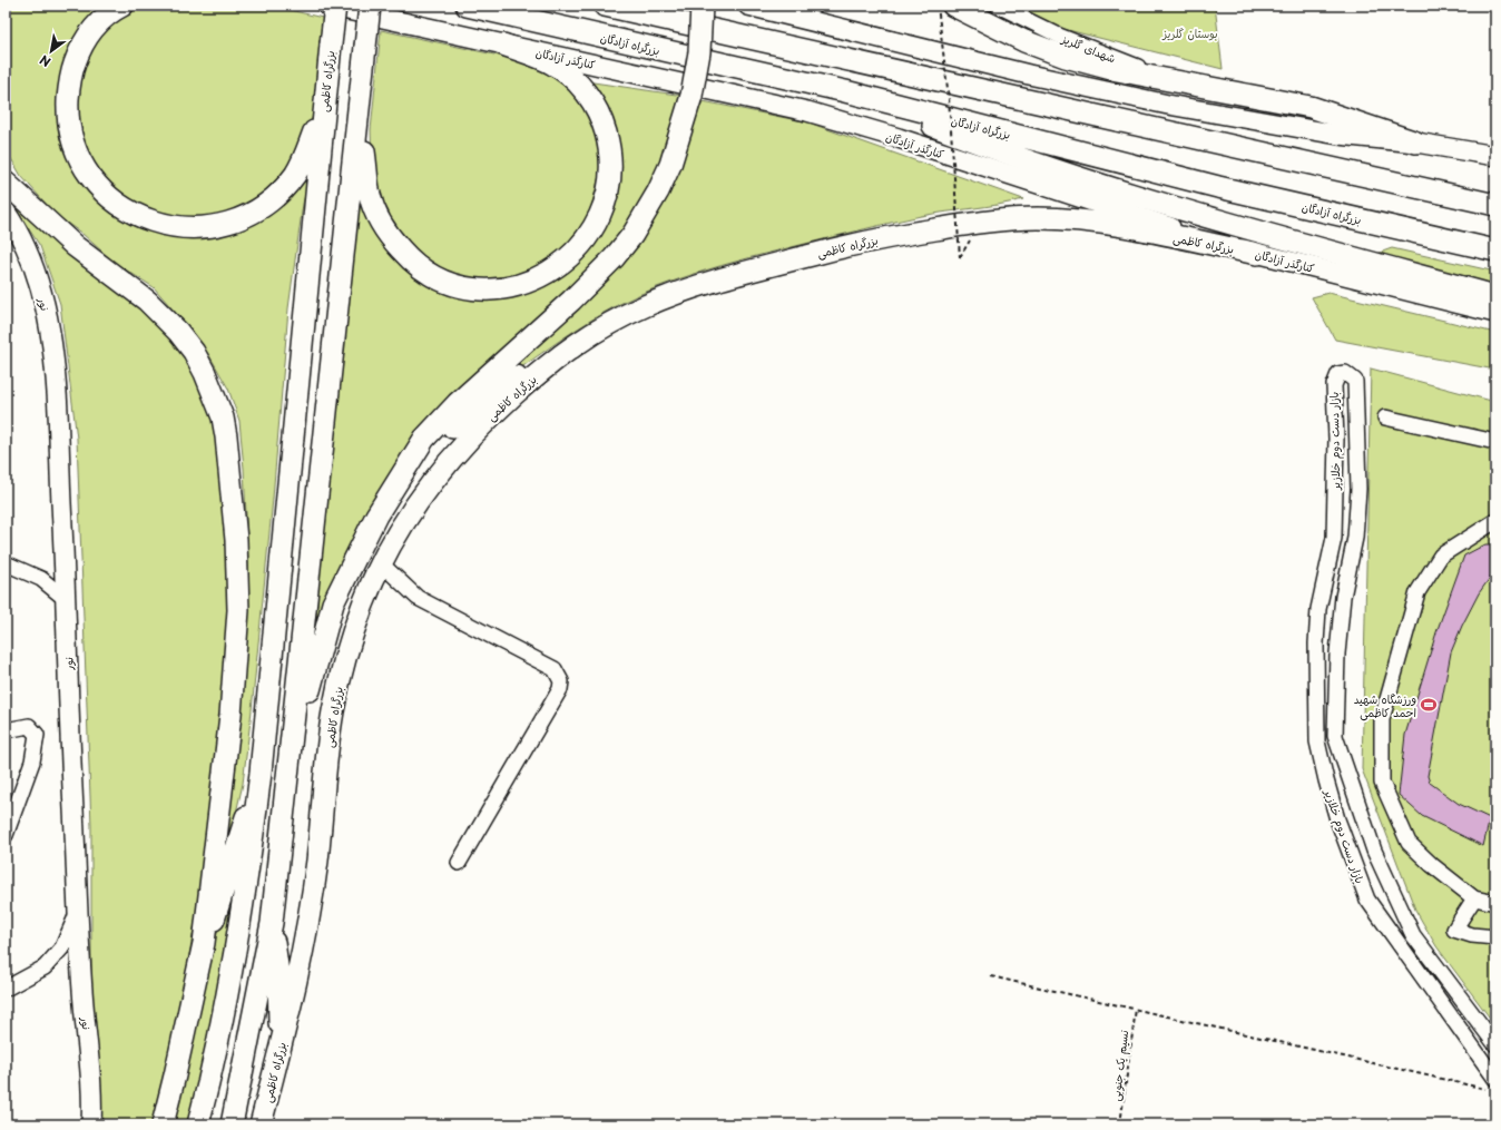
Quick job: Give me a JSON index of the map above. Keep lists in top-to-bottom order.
{
  "streets": {
    "highway": ["بزرگراه آزادگان", "بزرگراه کاظمی"],
    "main road": ["کنارگذر آزادگان", "نور"],
    "street": ["شهدای گلریز", "بازار دست دوم خلازیر"],
    "path": ["نسیم یک جنوبی"]
  },
  "crossings": [
    ["کنارگذر آزادگان", "بزرگراه کاظمی"]
  ],
  "parks": ["بوستان گلریز"],
  "places": {
    "sports": ["ورزشگاه شهید احمد کاظمی"]
  },
  "north": "bottom left"
}
